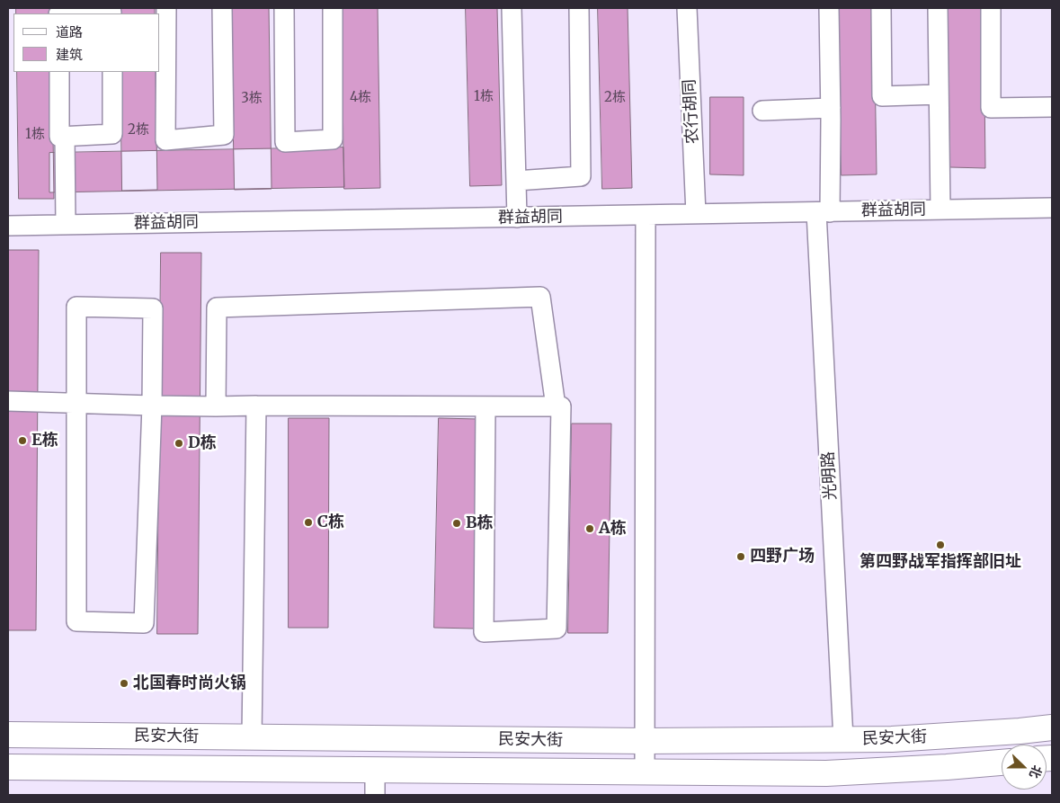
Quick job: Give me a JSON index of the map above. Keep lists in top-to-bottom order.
{
  "streets": {
    "main road": ["民安大街"],
    "street": ["农行胡同", "群益胡同", "光明路"]
  },
  "crossings": [
    ["农行胡同", "群益胡同"],
    ["群益胡同", "光明路"],
    ["光明路", "民安大街"]
  ],
  "places": [
    "E栋",
    "D栋",
    "C栋",
    "B栋",
    "A栋",
    "第四野战军指挥部旧址",
    "四野广场",
    "北国春时尚火锅"
  ],
  "house_numbers": [
    "1栋",
    "4栋",
    "2栋",
    "3栋",
    "2栋",
    "1栋"
  ],
  "legend": ["道路", "建筑"],
  "north": "right"
}
